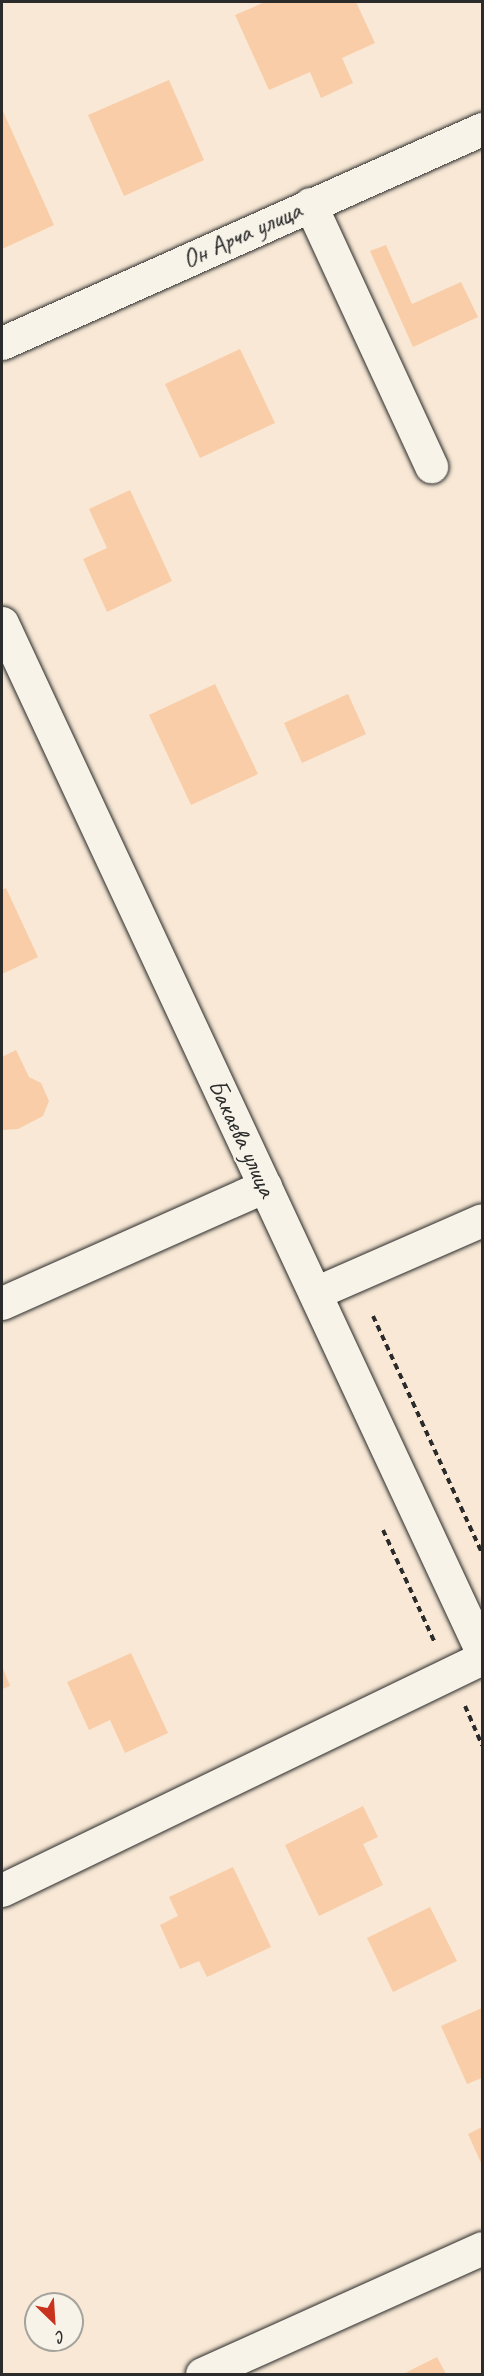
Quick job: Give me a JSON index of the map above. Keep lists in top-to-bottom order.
{
  "streets": {
    "street": ["Он Арча улица", "Бакаева улица"]
  },
  "north": "bottom right"
}
